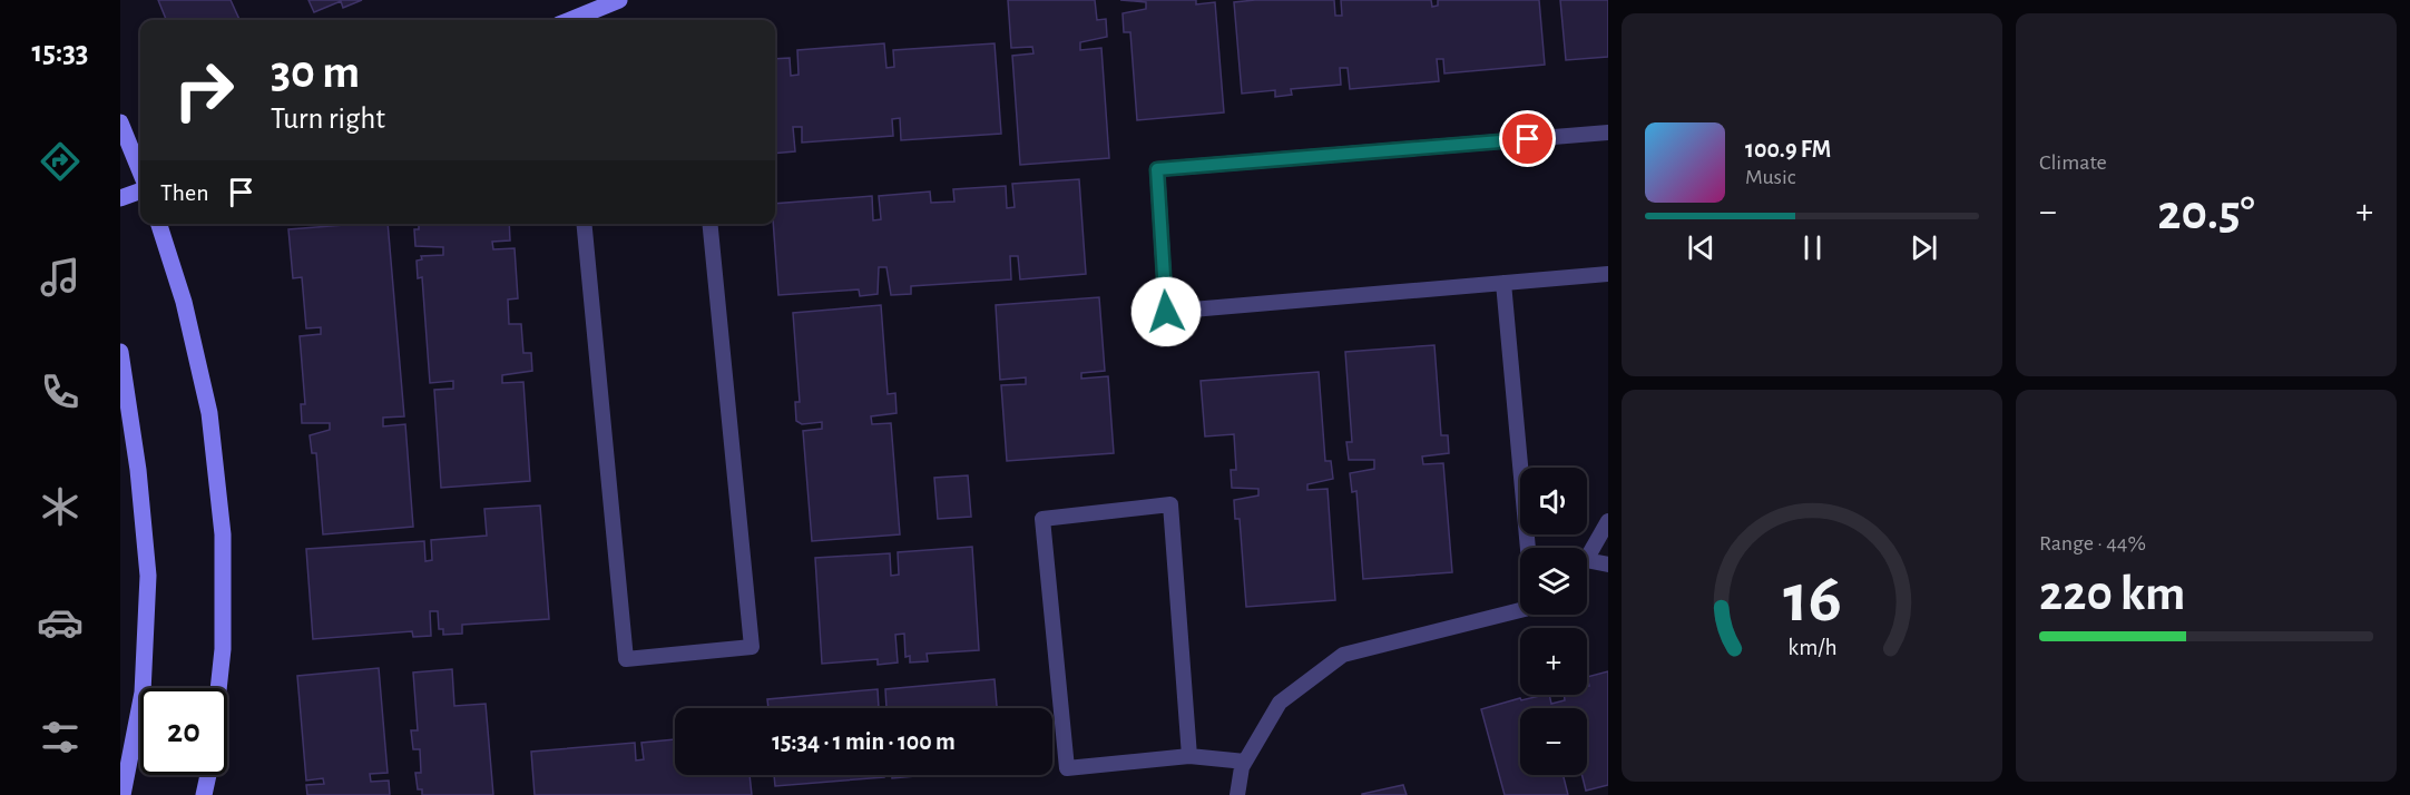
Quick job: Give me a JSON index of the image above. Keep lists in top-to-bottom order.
{
  "page": {
    "tabs": "15:33",
    "tile": [
      "Climate",
      ["Range · 44%", "220 km"]
    ],
    "turn": ["30 m", "Turn right"],
    "song": ["100.9 FM", "Music"],
    "then": "Then",
    "heat": ["−", "20.5°", "+"],
    "map_buttons": ["+", "−"],
    "limit": "20",
    "trip": "15:34 · 1 min · 100 m",
    "gauge": ["16", "km/h"]
  }
}
